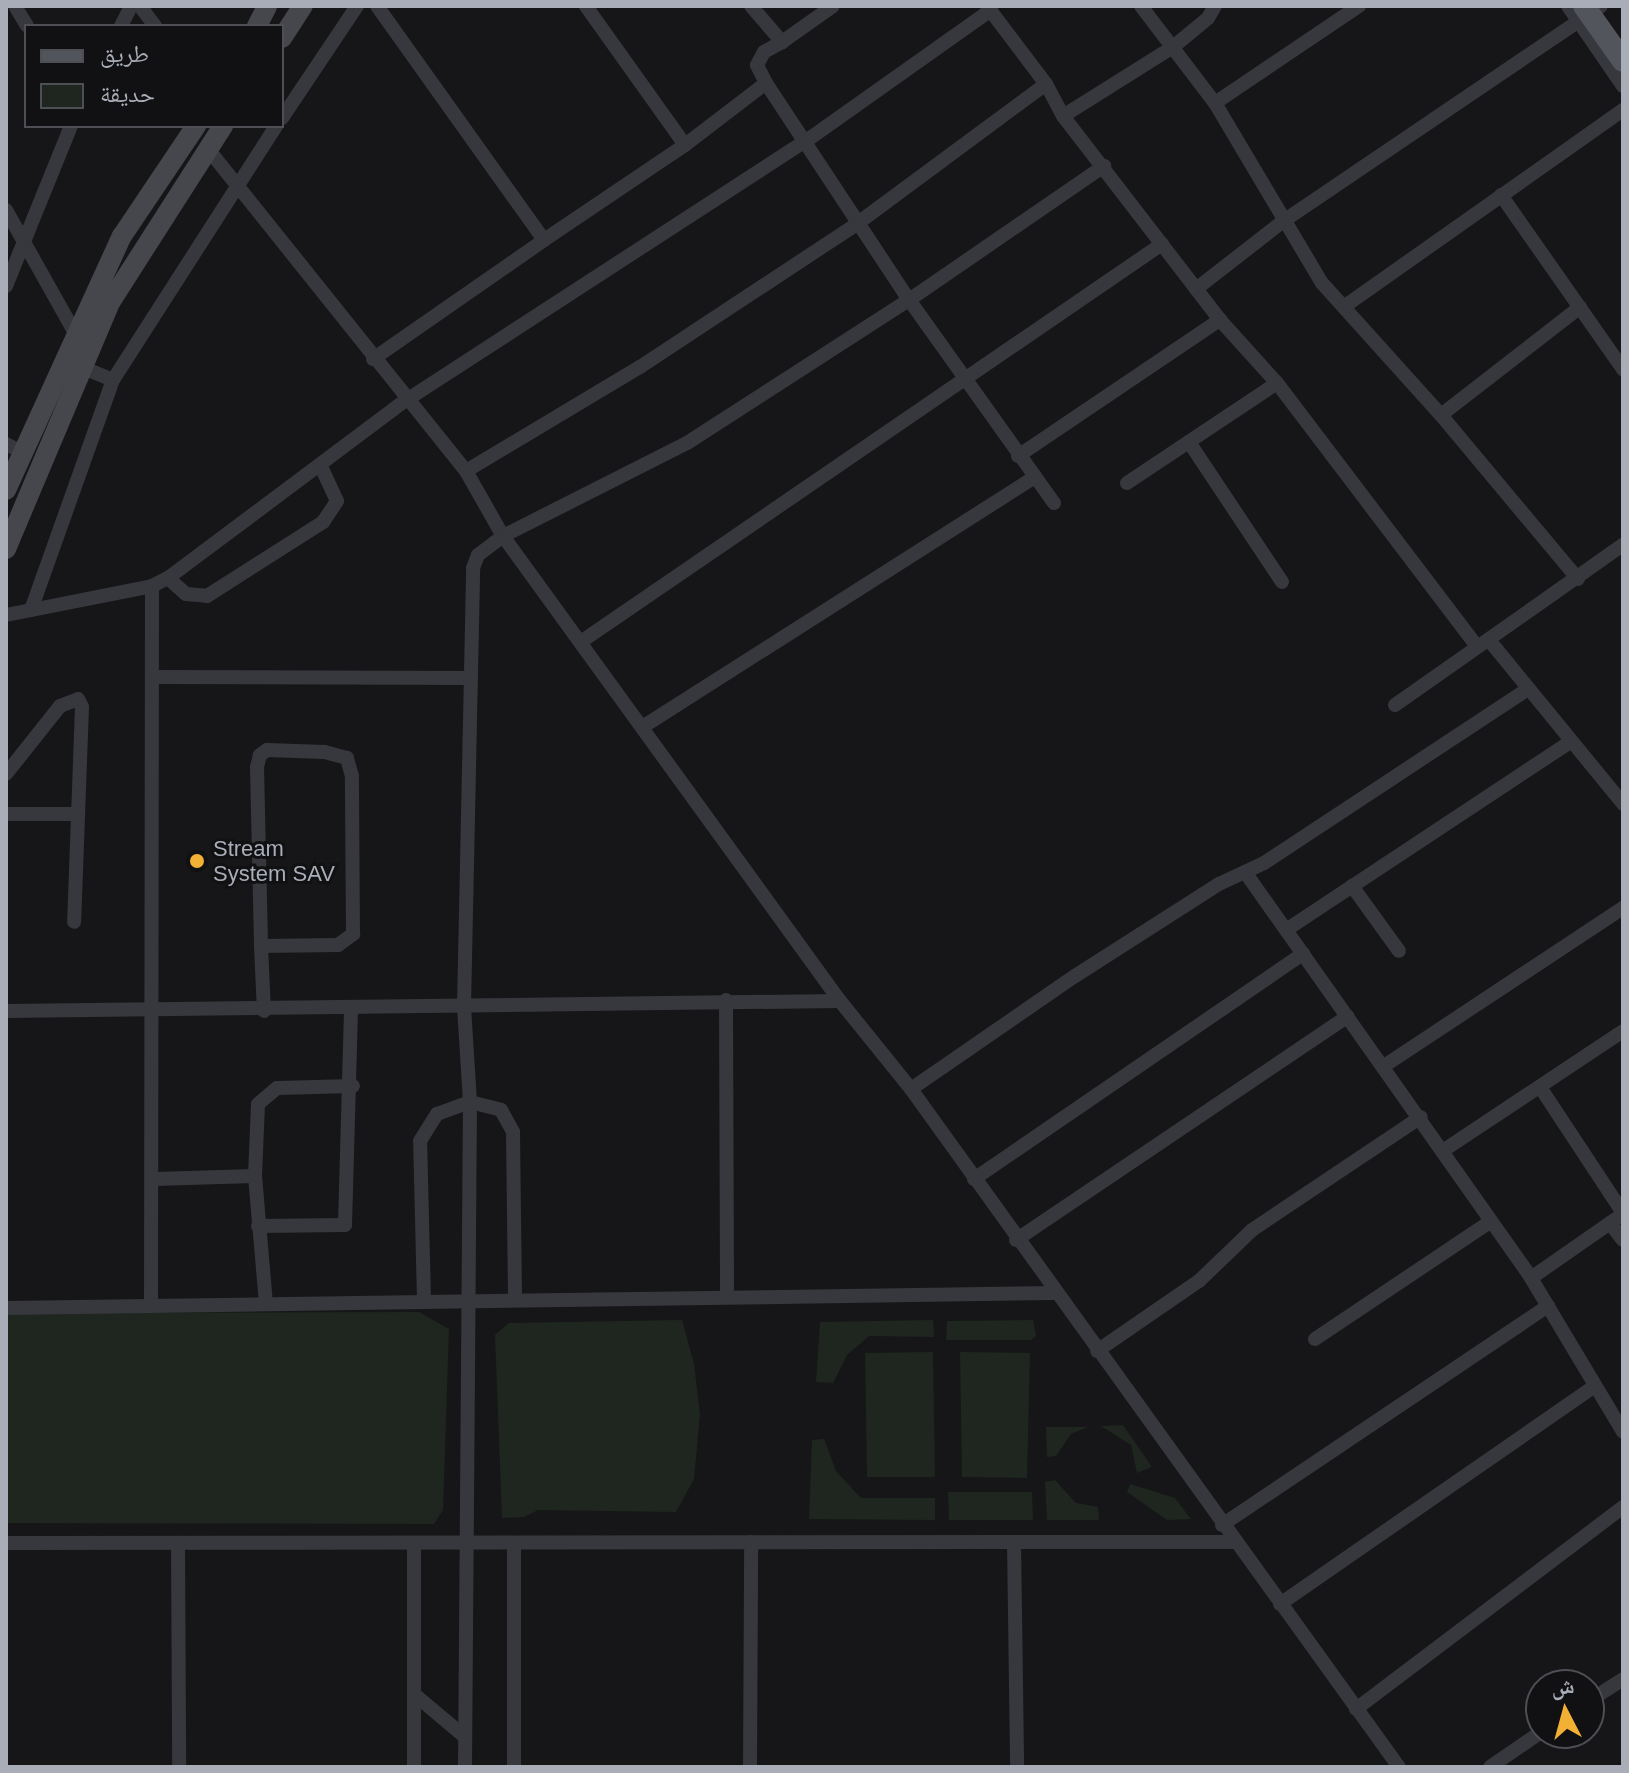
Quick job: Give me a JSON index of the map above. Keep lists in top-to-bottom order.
{
  "places": ["Stream System SAV"],
  "legend": ["طريق", "حديقة"],
  "north": "top"
}
